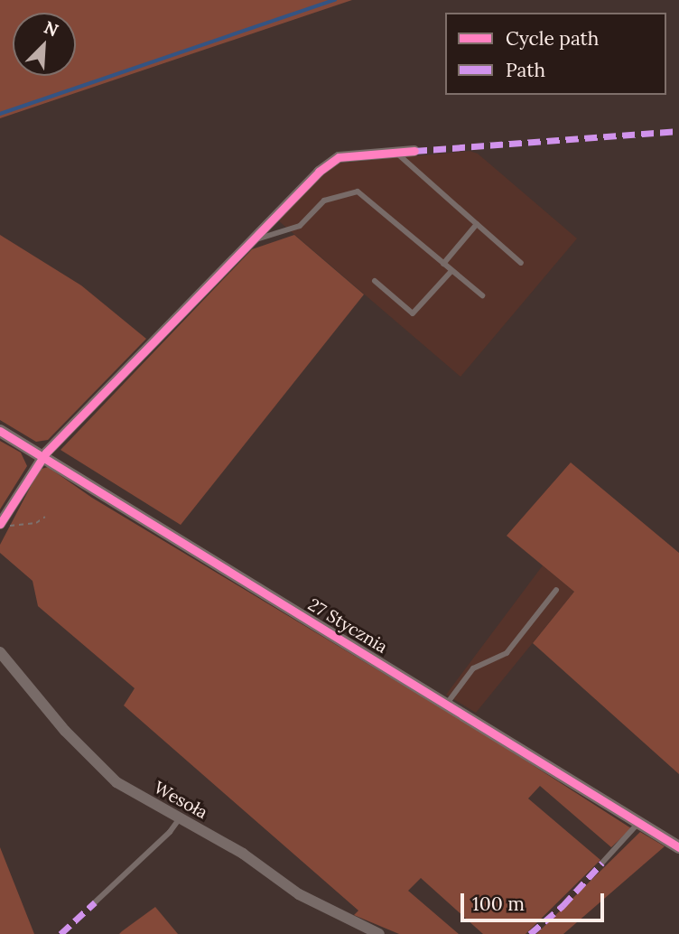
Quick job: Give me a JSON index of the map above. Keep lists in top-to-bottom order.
{
  "streets": {
    "street": ["27 Stycznia", "Wesoła"]
  },
  "legend": ["Cycle path", "Path"],
  "scale_bar": "100 m",
  "north": "top right"
}
